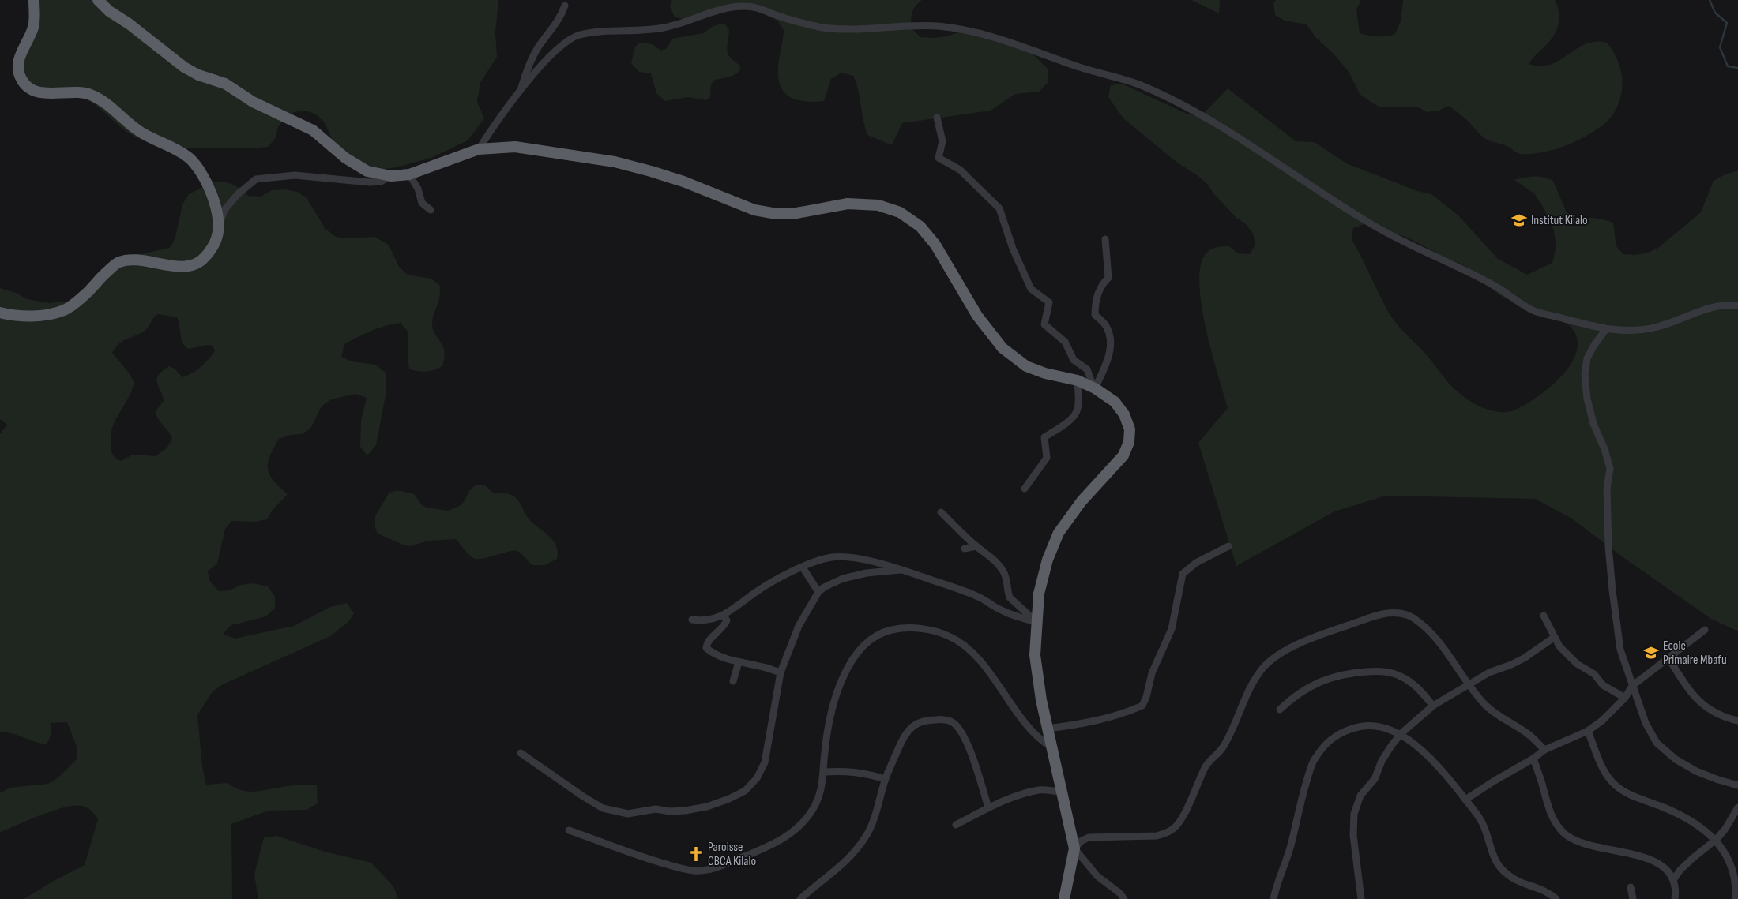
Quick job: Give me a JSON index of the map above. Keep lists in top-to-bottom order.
{
  "places": {
    "school or university": ["Institut Kilalo", "Ecole Primaire Mbafu"],
    "church": ["Paroisse CBCA Kilalo"]
  }
}
